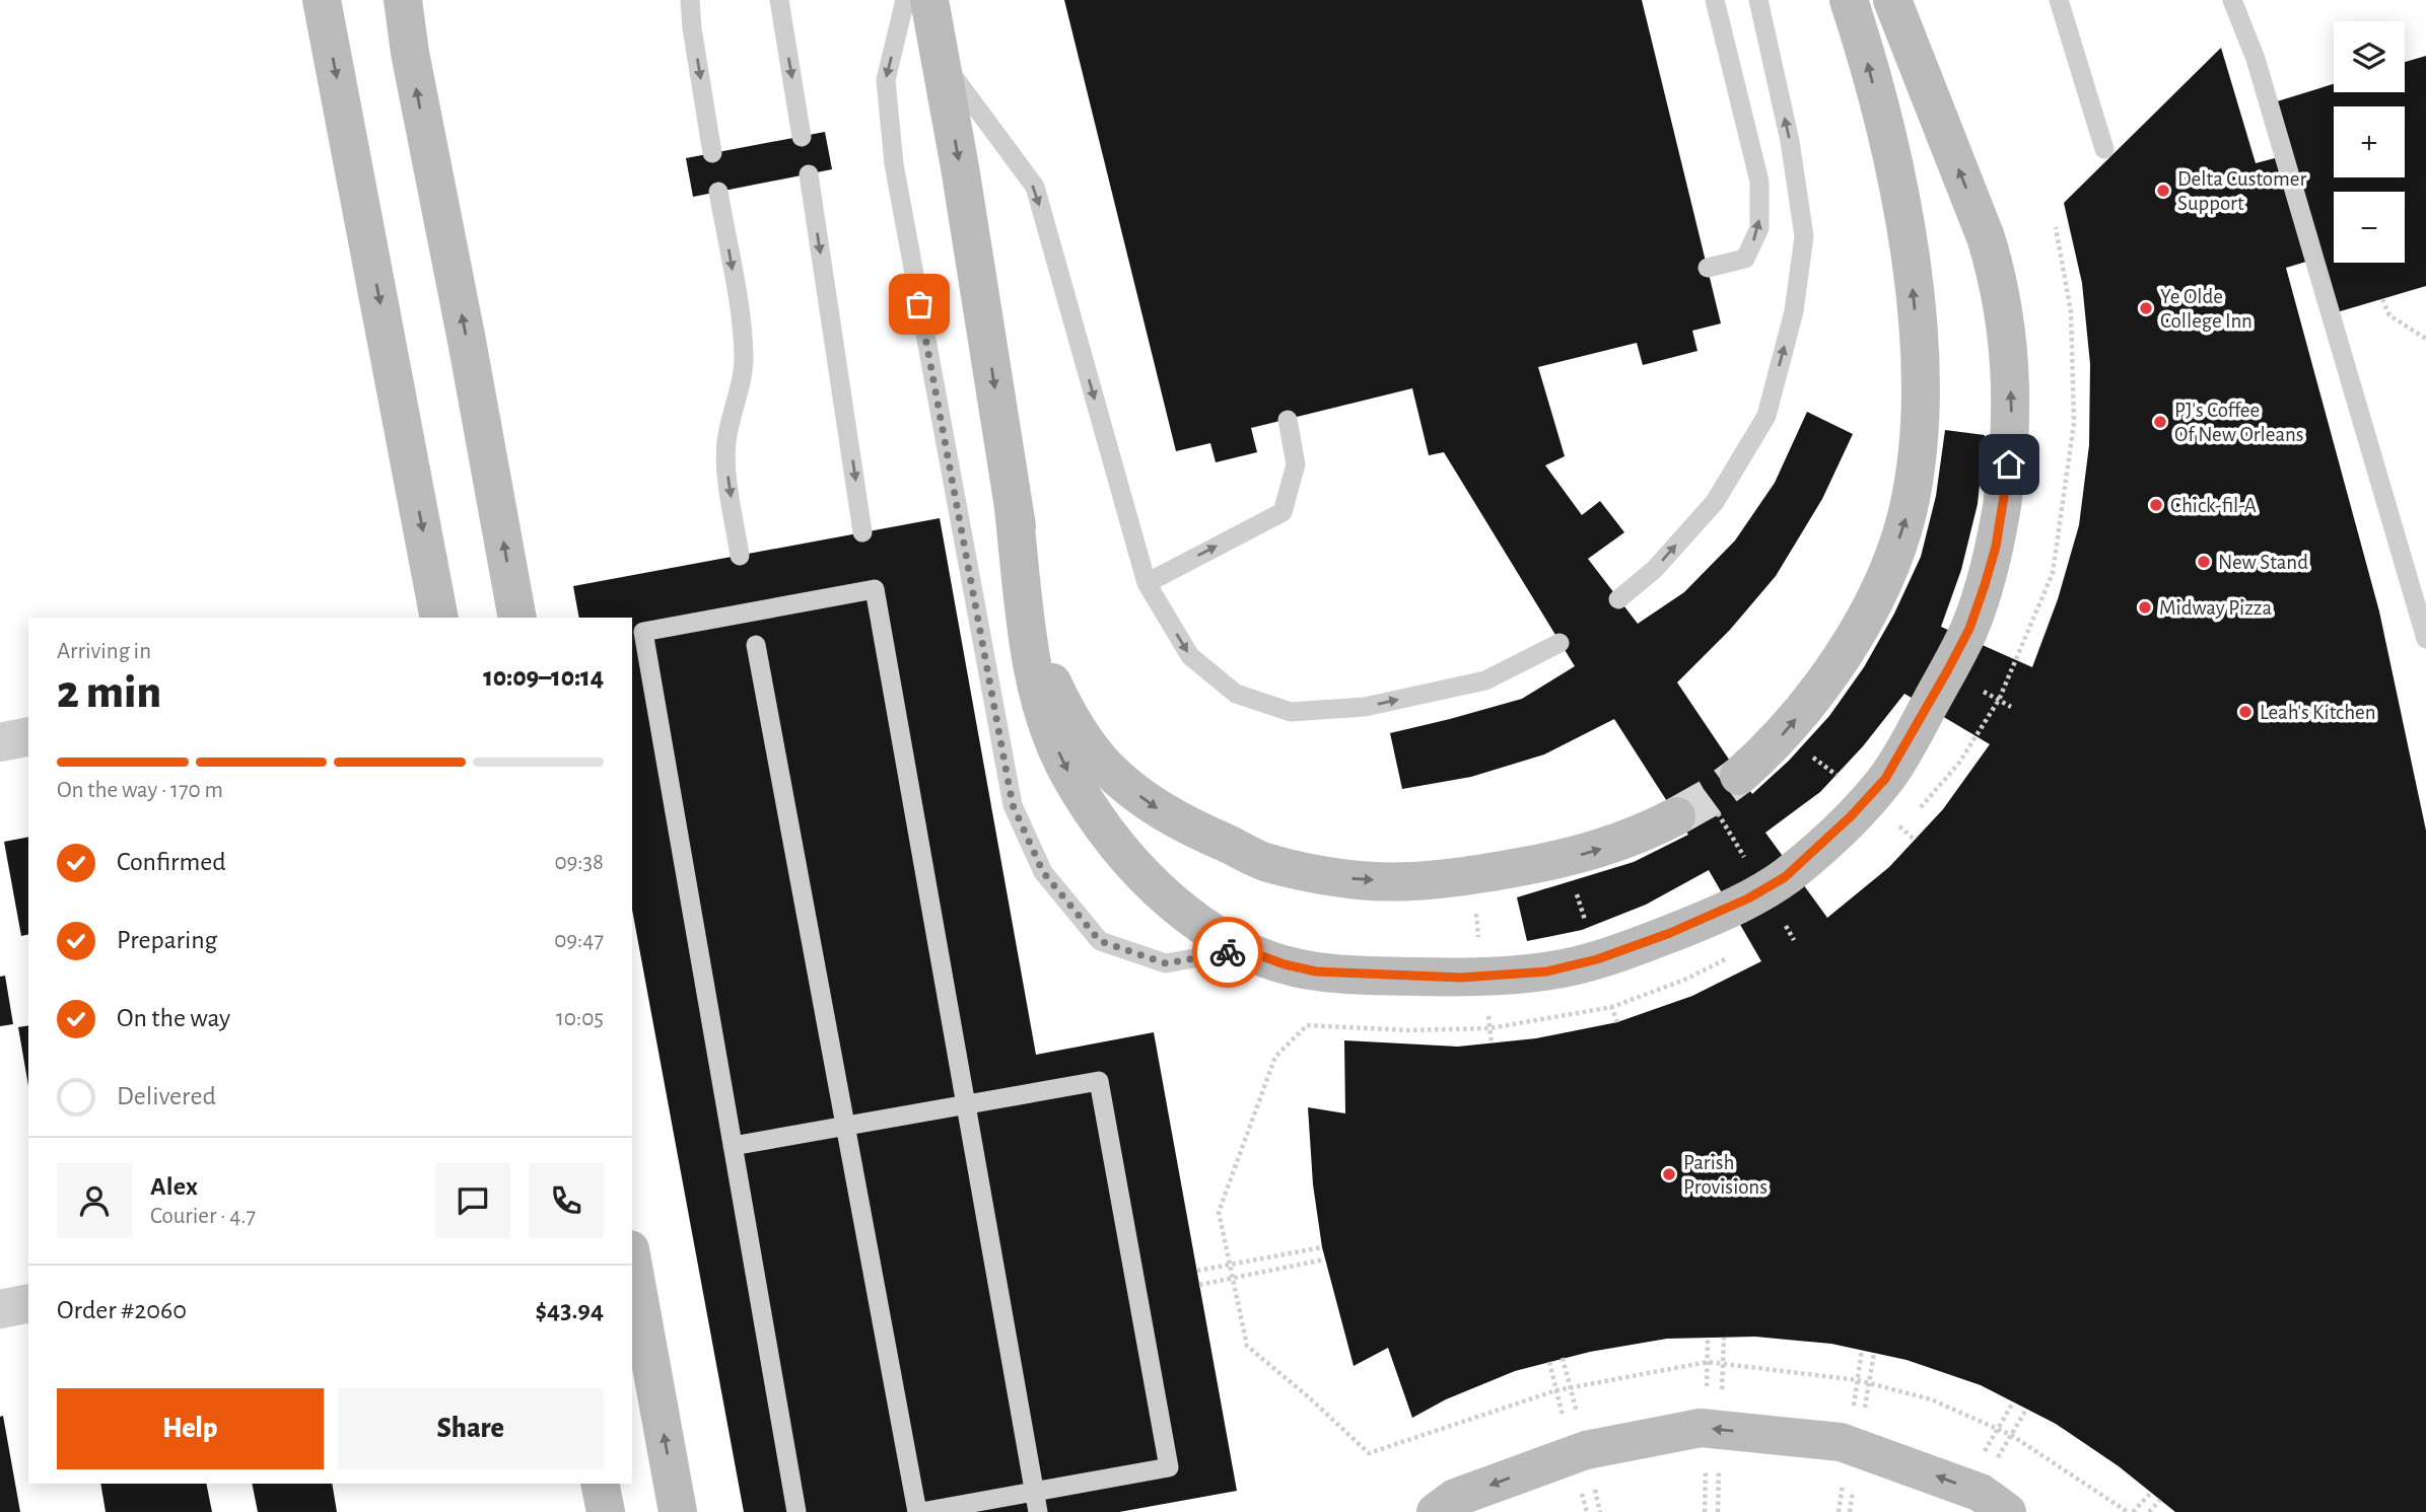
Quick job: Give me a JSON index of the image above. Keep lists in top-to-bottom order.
{
  "places": [
    "Delta Customer Support",
    "Ye Olde College Inn",
    "PJ's Coffee Of New Orleans",
    "Chick-fil-A",
    "New Stand",
    "Midway Pizza",
    "Leah's Kitchen",
    "Parish Provisions"
  ],
  "page": {
    "map_buttons": ["+", "−"],
    "heading": ["2 min", "Arriving in", "10:09–10:14"],
    "panel": [
      "Alex",
      "Courier · 4.7",
      "Order #2060",
      "$43.94"
    ],
    "bar": "On the way · 170 m",
    "list": [
      ["Confirmed", "09:38"],
      ["Preparing", "09:47"],
      ["On the way", "10:05"],
      "Delivered"
    ],
    "buttons": ["Help", "Share"]
  }
}
